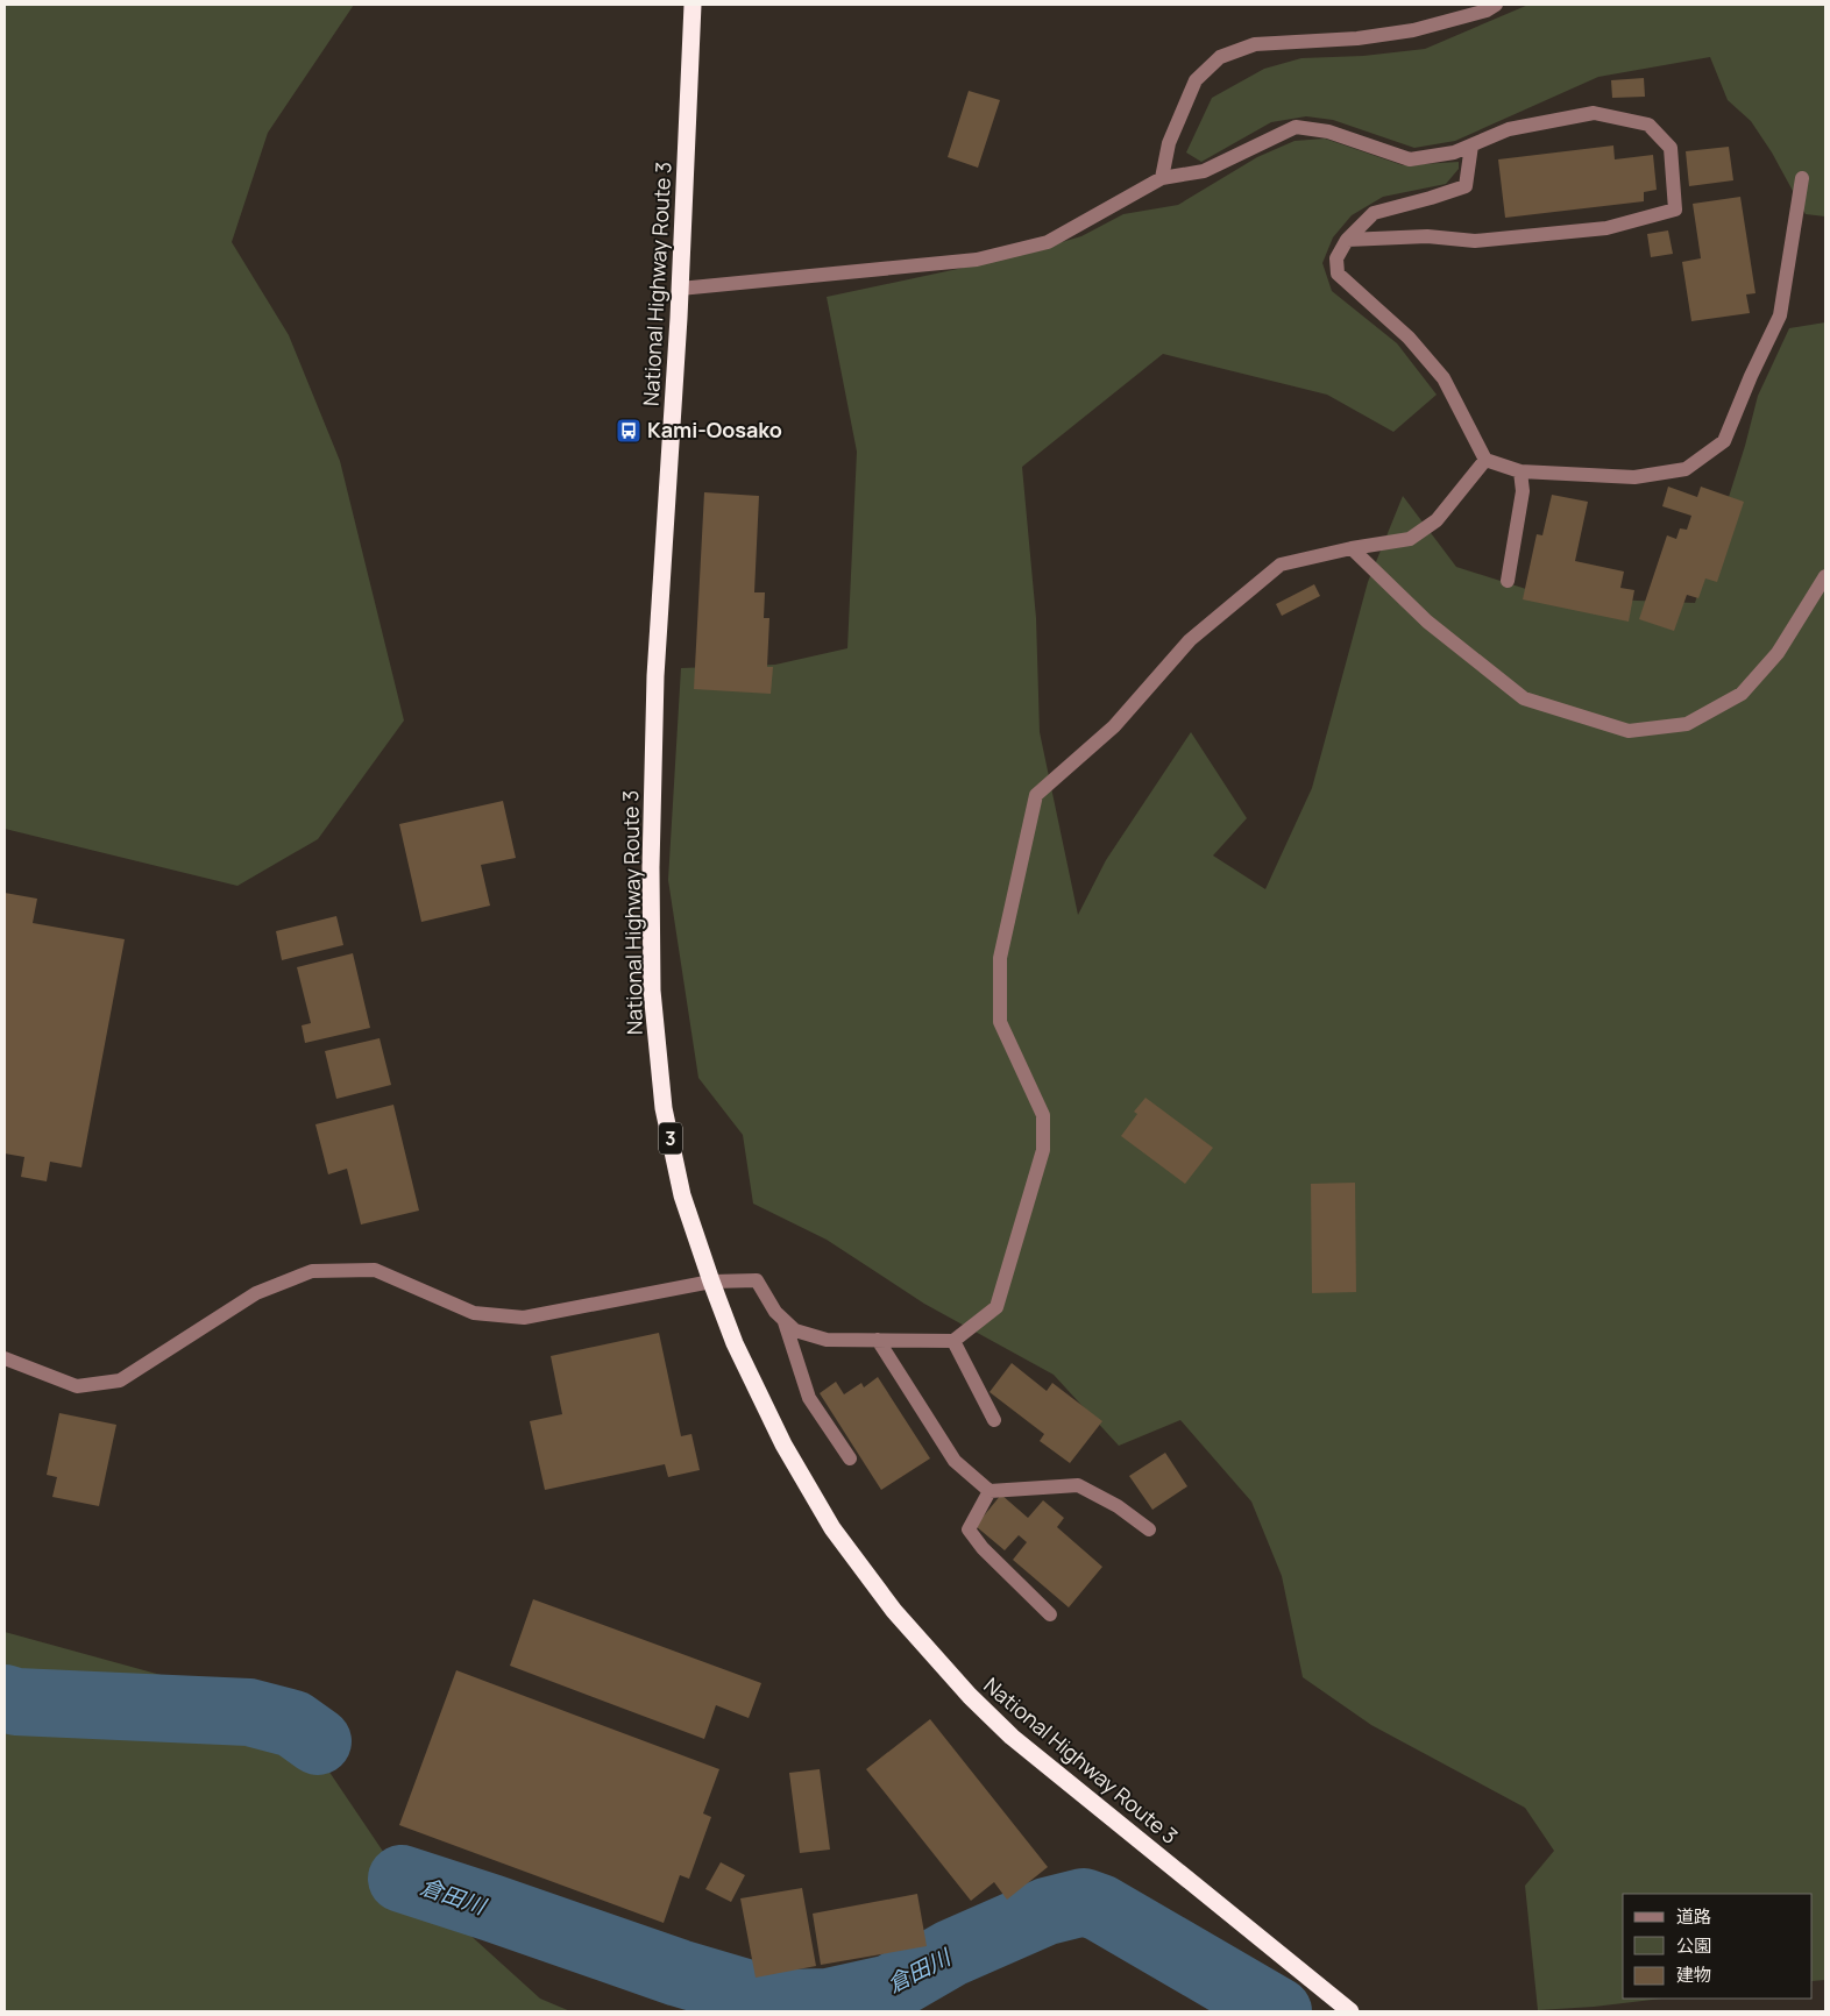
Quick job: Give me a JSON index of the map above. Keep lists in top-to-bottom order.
{
  "streets": {
    "highway": ["National Highway Route 3", "3"]
  },
  "water": ["倉田川"],
  "places": {
    "bus stop": ["Kami-Oosako"]
  },
  "legend": ["道路", "公園", "建物"]
}
